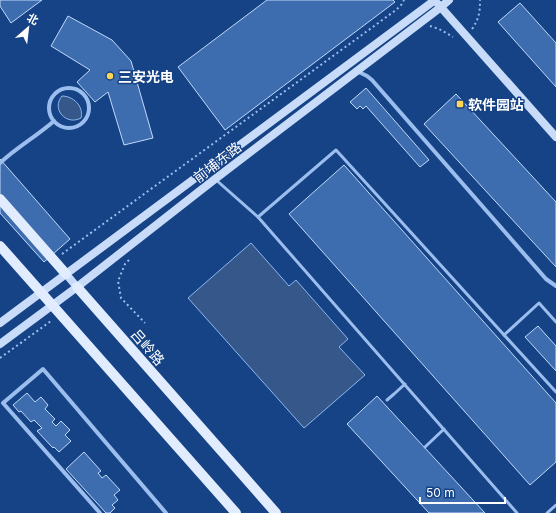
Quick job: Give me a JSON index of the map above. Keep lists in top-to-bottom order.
{
  "streets": {
    "main road": ["前埔东路", "吕岭路"]
  },
  "crossings": [
    ["前埔东路", "吕岭路"]
  ],
  "places": {
    "other": ["三安光电"],
    "transit": ["软件园站"]
  },
  "scale_bar": "50 m",
  "north": "top right"
}
